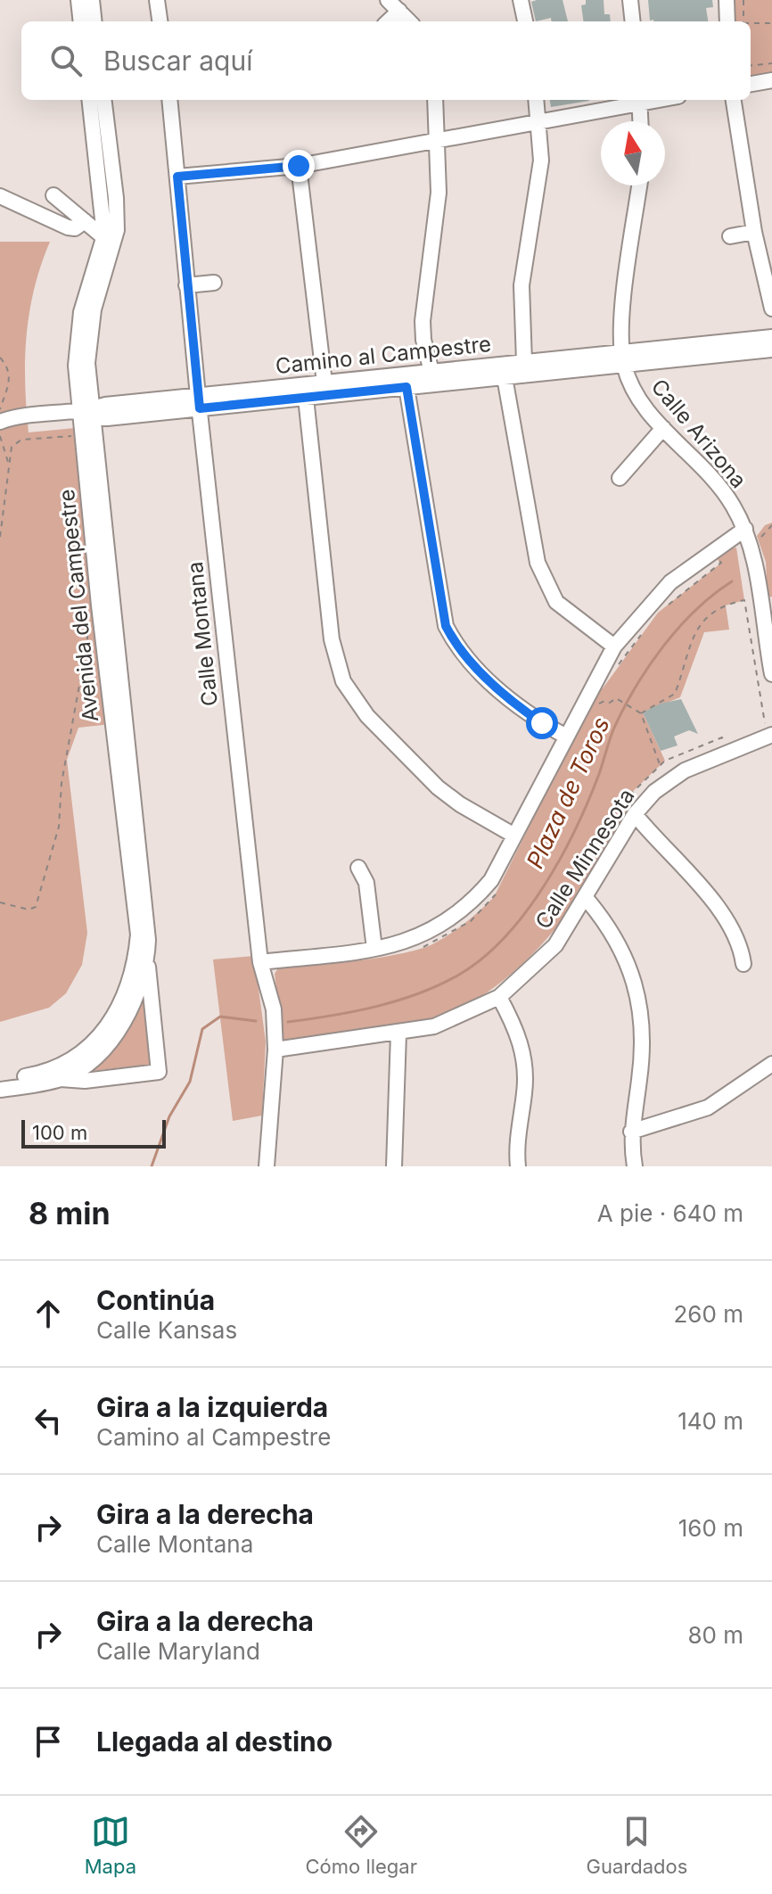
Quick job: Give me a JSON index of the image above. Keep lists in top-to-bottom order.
{
  "streets": {
    "street": [
      "Camino al Campestre",
      "Calle Arizona",
      "Avenida del Campestre",
      "Calle Montana",
      "Calle Minnesota"
    ]
  },
  "crossings": [
    ["Camino al Campestre", "Calle Arizona"],
    ["Camino al Campestre", "Avenida del Campestre"],
    ["Camino al Campestre", "Calle Montana"],
    ["Calle Montana", "Calle Minnesota"]
  ],
  "water": ["Plaza de Toros"],
  "scale_bar": "100 m",
  "north": "top",
  "page": {
    "search": "Buscar aquí",
    "scale": "100 m",
    "heading": ["8 min", "A pie · 640 m"],
    "list": [
      ["Continúa", "Calle Kansas", "260 m"],
      ["Gira a la izquierda", "Camino al Campestre", "140 m"],
      ["Gira a la derecha", "Calle Montana", "160 m"],
      ["Gira a la derecha", "Calle Maryland", "80 m"],
      "Llegada al destino"
    ],
    "nav": ["Mapa", "Cómo llegar", "Guardados"]
  }
}
